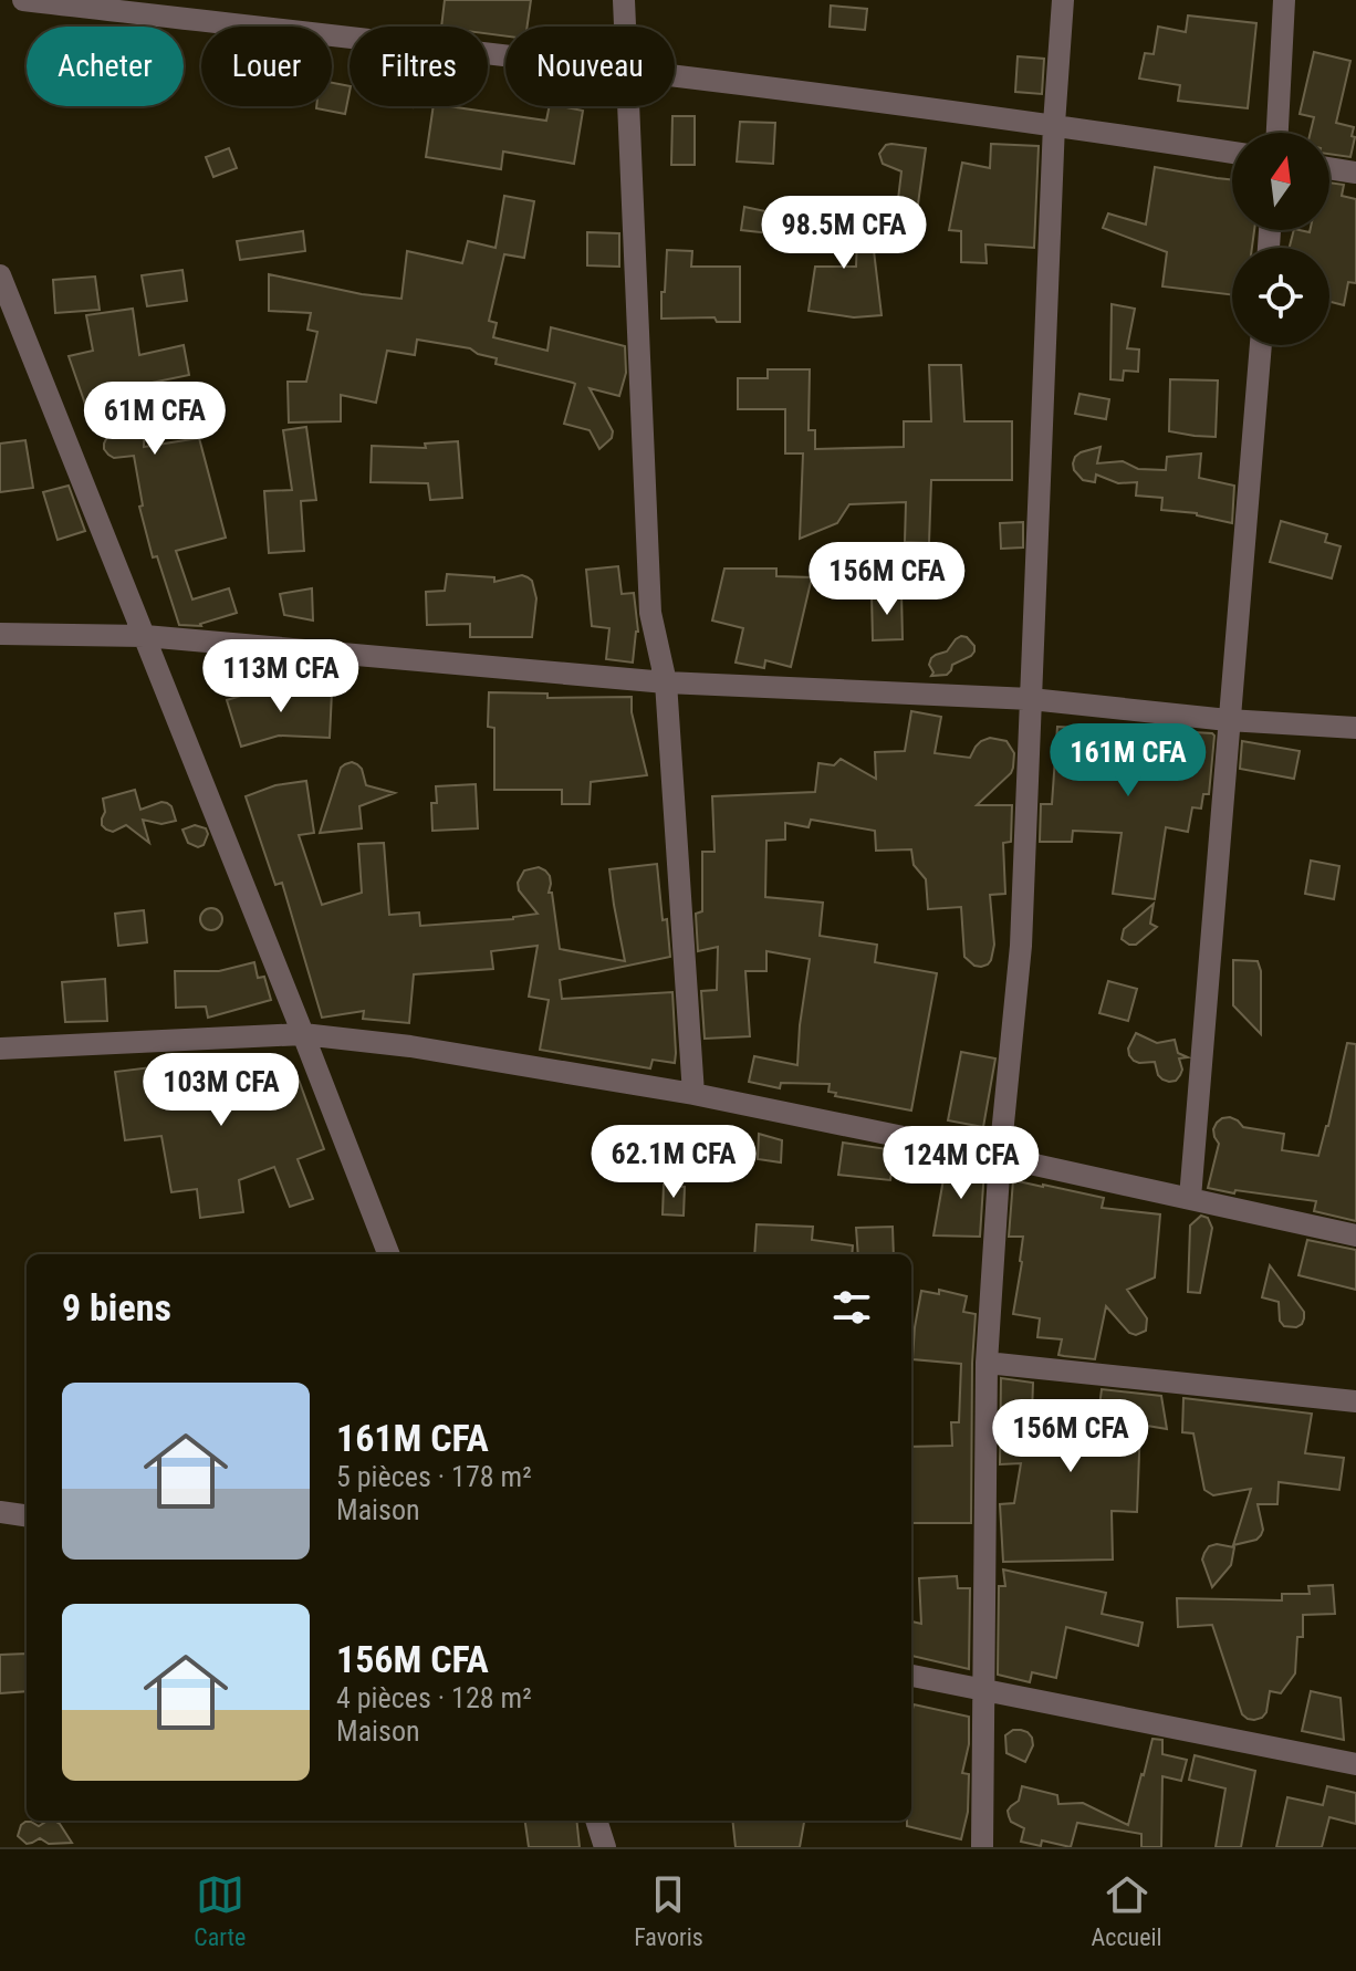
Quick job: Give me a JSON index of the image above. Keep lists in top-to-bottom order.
{
  "north": "top",
  "page": {
    "chip": [
      "Acheter",
      "Louer",
      "Filtres",
      "Nouveau"
    ],
    "price": [
      "98.5M CFA",
      "61M CFA",
      "156M CFA",
      "113M CFA",
      "161M CFA",
      "103M CFA",
      "62.1M CFA",
      "124M CFA",
      "156M CFA"
    ],
    "heading": "9 biens",
    "list": [
      {
        "name": "161M CFA",
        "note": "5 pièces · 178 m² · Maison"
      },
      {
        "name": "156M CFA",
        "note": "4 pièces · 128 m² · Maison"
      }
    ],
    "tabs": ["Carte", "Favoris", "Accueil"]
  }
}
